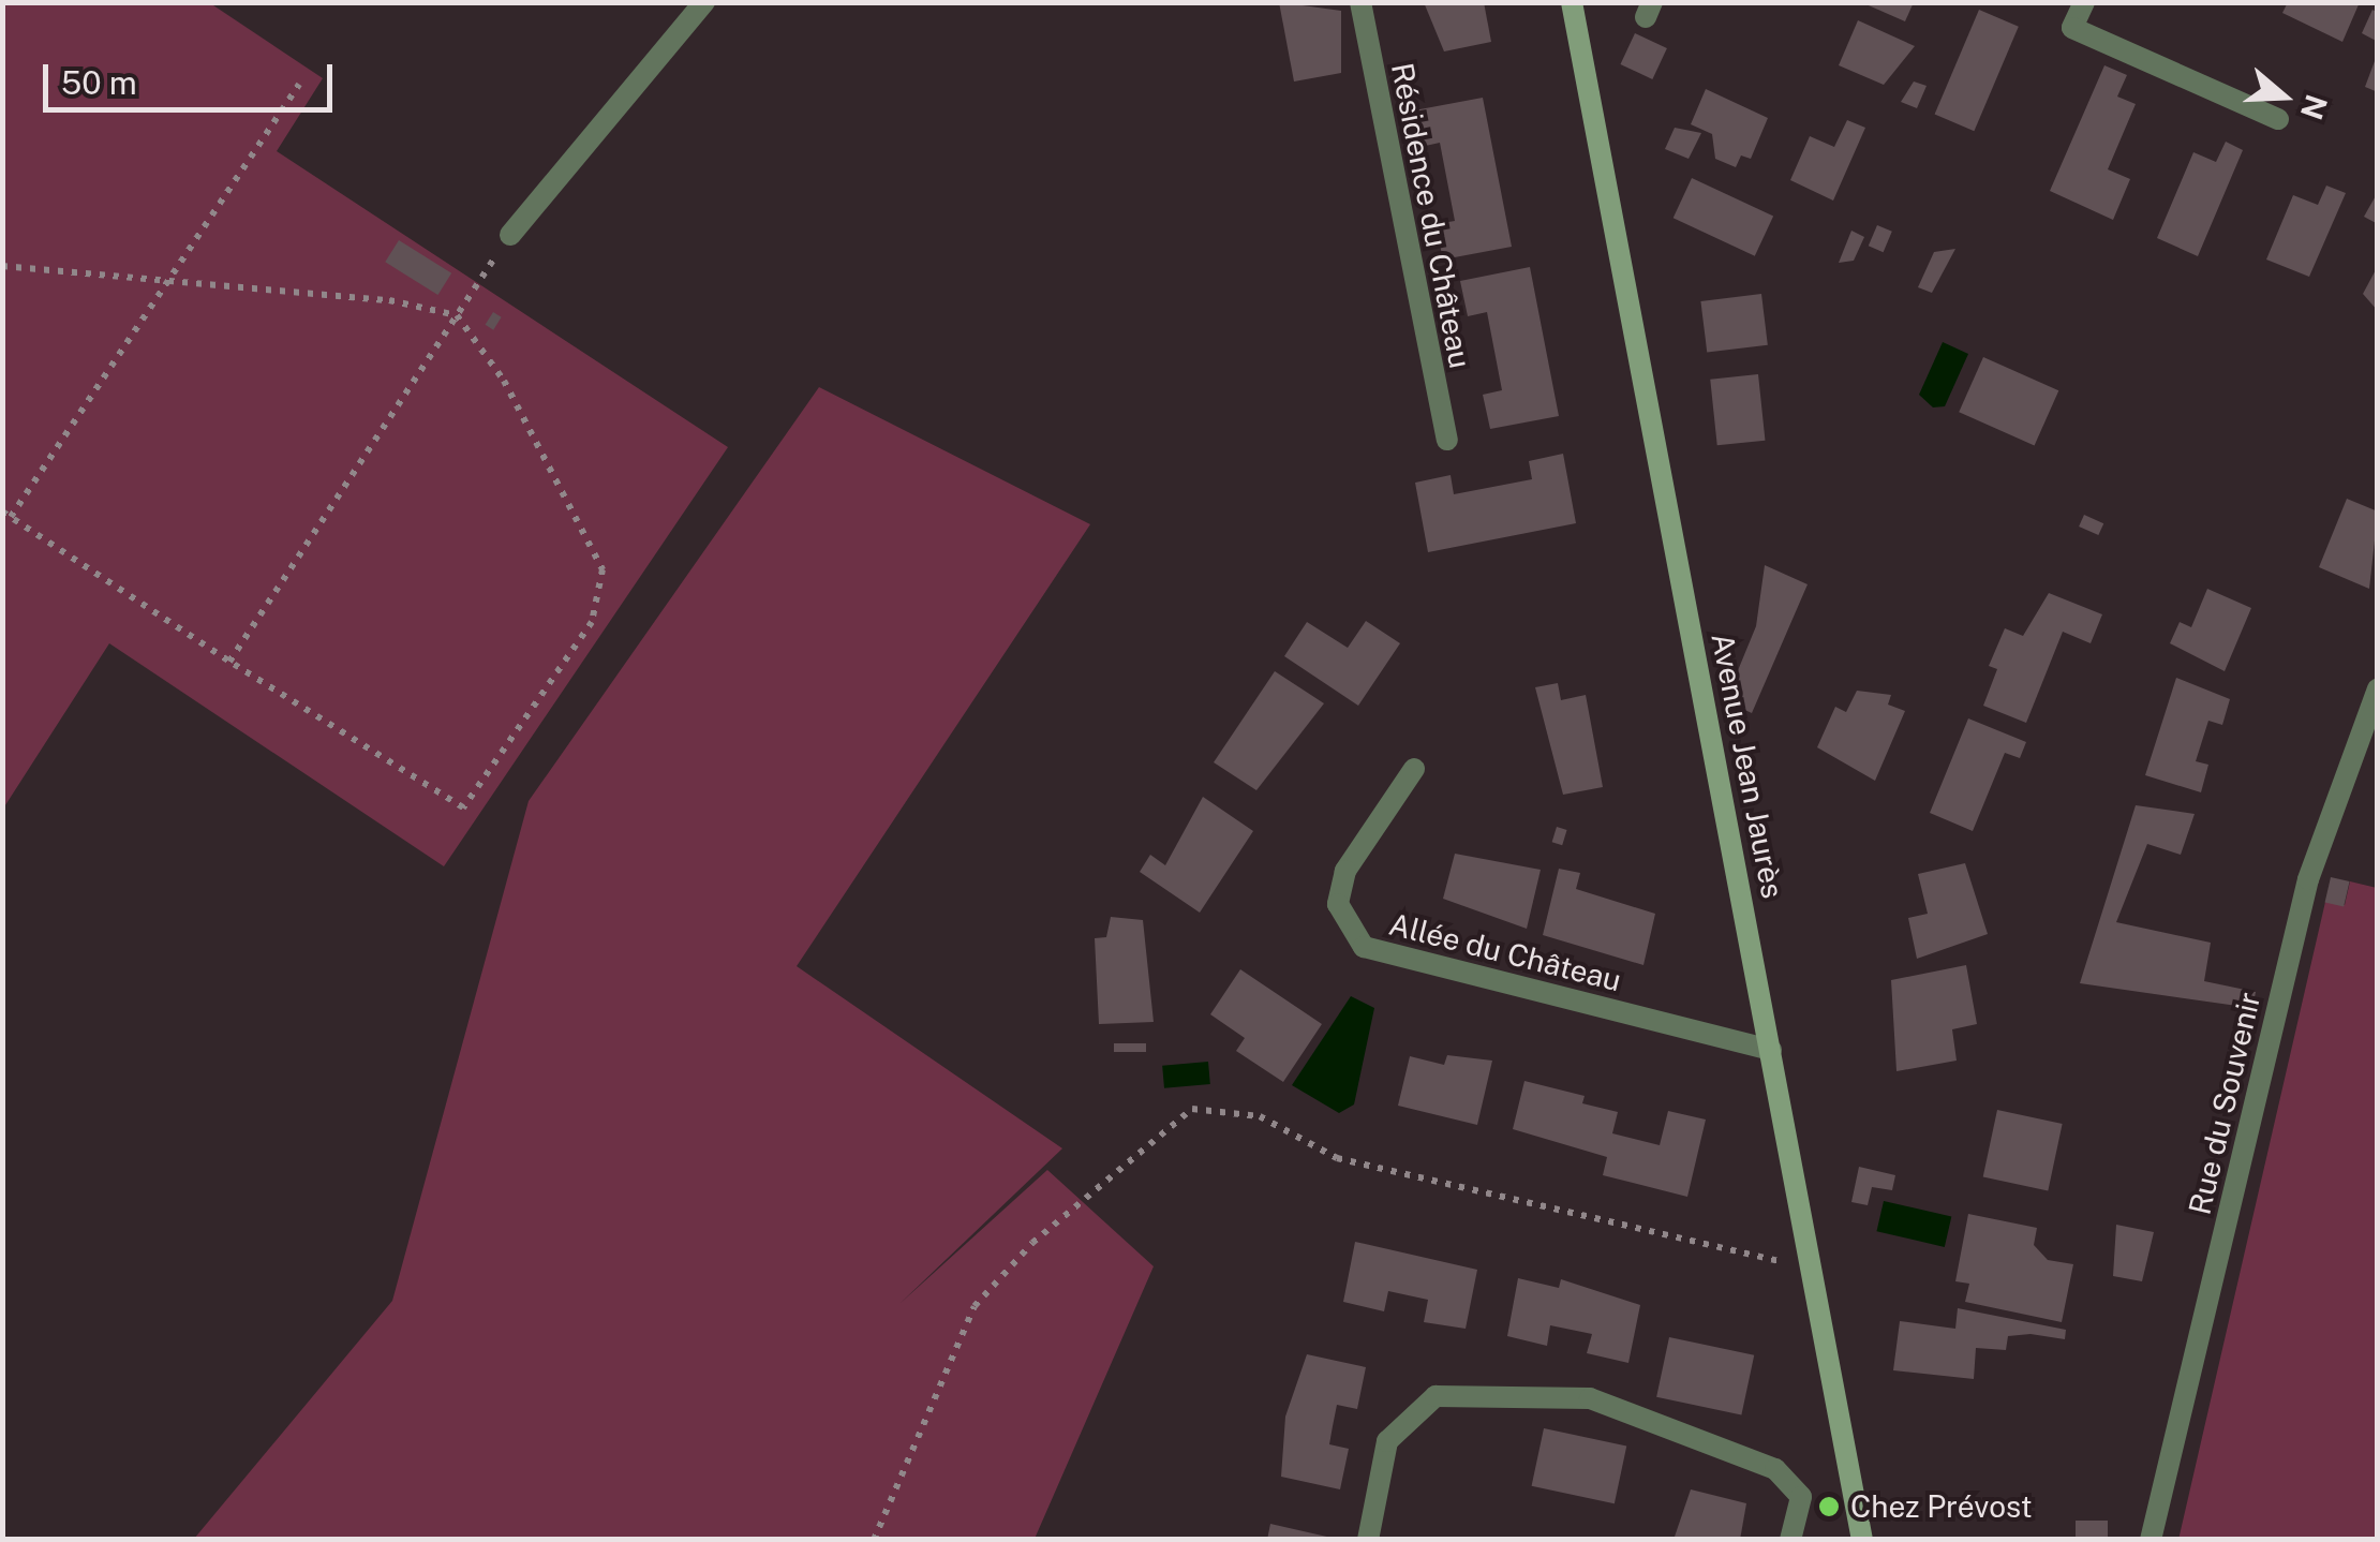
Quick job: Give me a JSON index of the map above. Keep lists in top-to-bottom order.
{
  "streets": {
    "main road": ["Avenue Jean Jaurès"],
    "street": ["Résidence du Château", "Allée du Château", "Rue du Souvenir"]
  },
  "crossings": [
    ["Avenue Jean Jaurès", "Allée du Château"]
  ],
  "places": ["Chez Prévost"],
  "scale_bar": "50 m",
  "north": "right"
}
